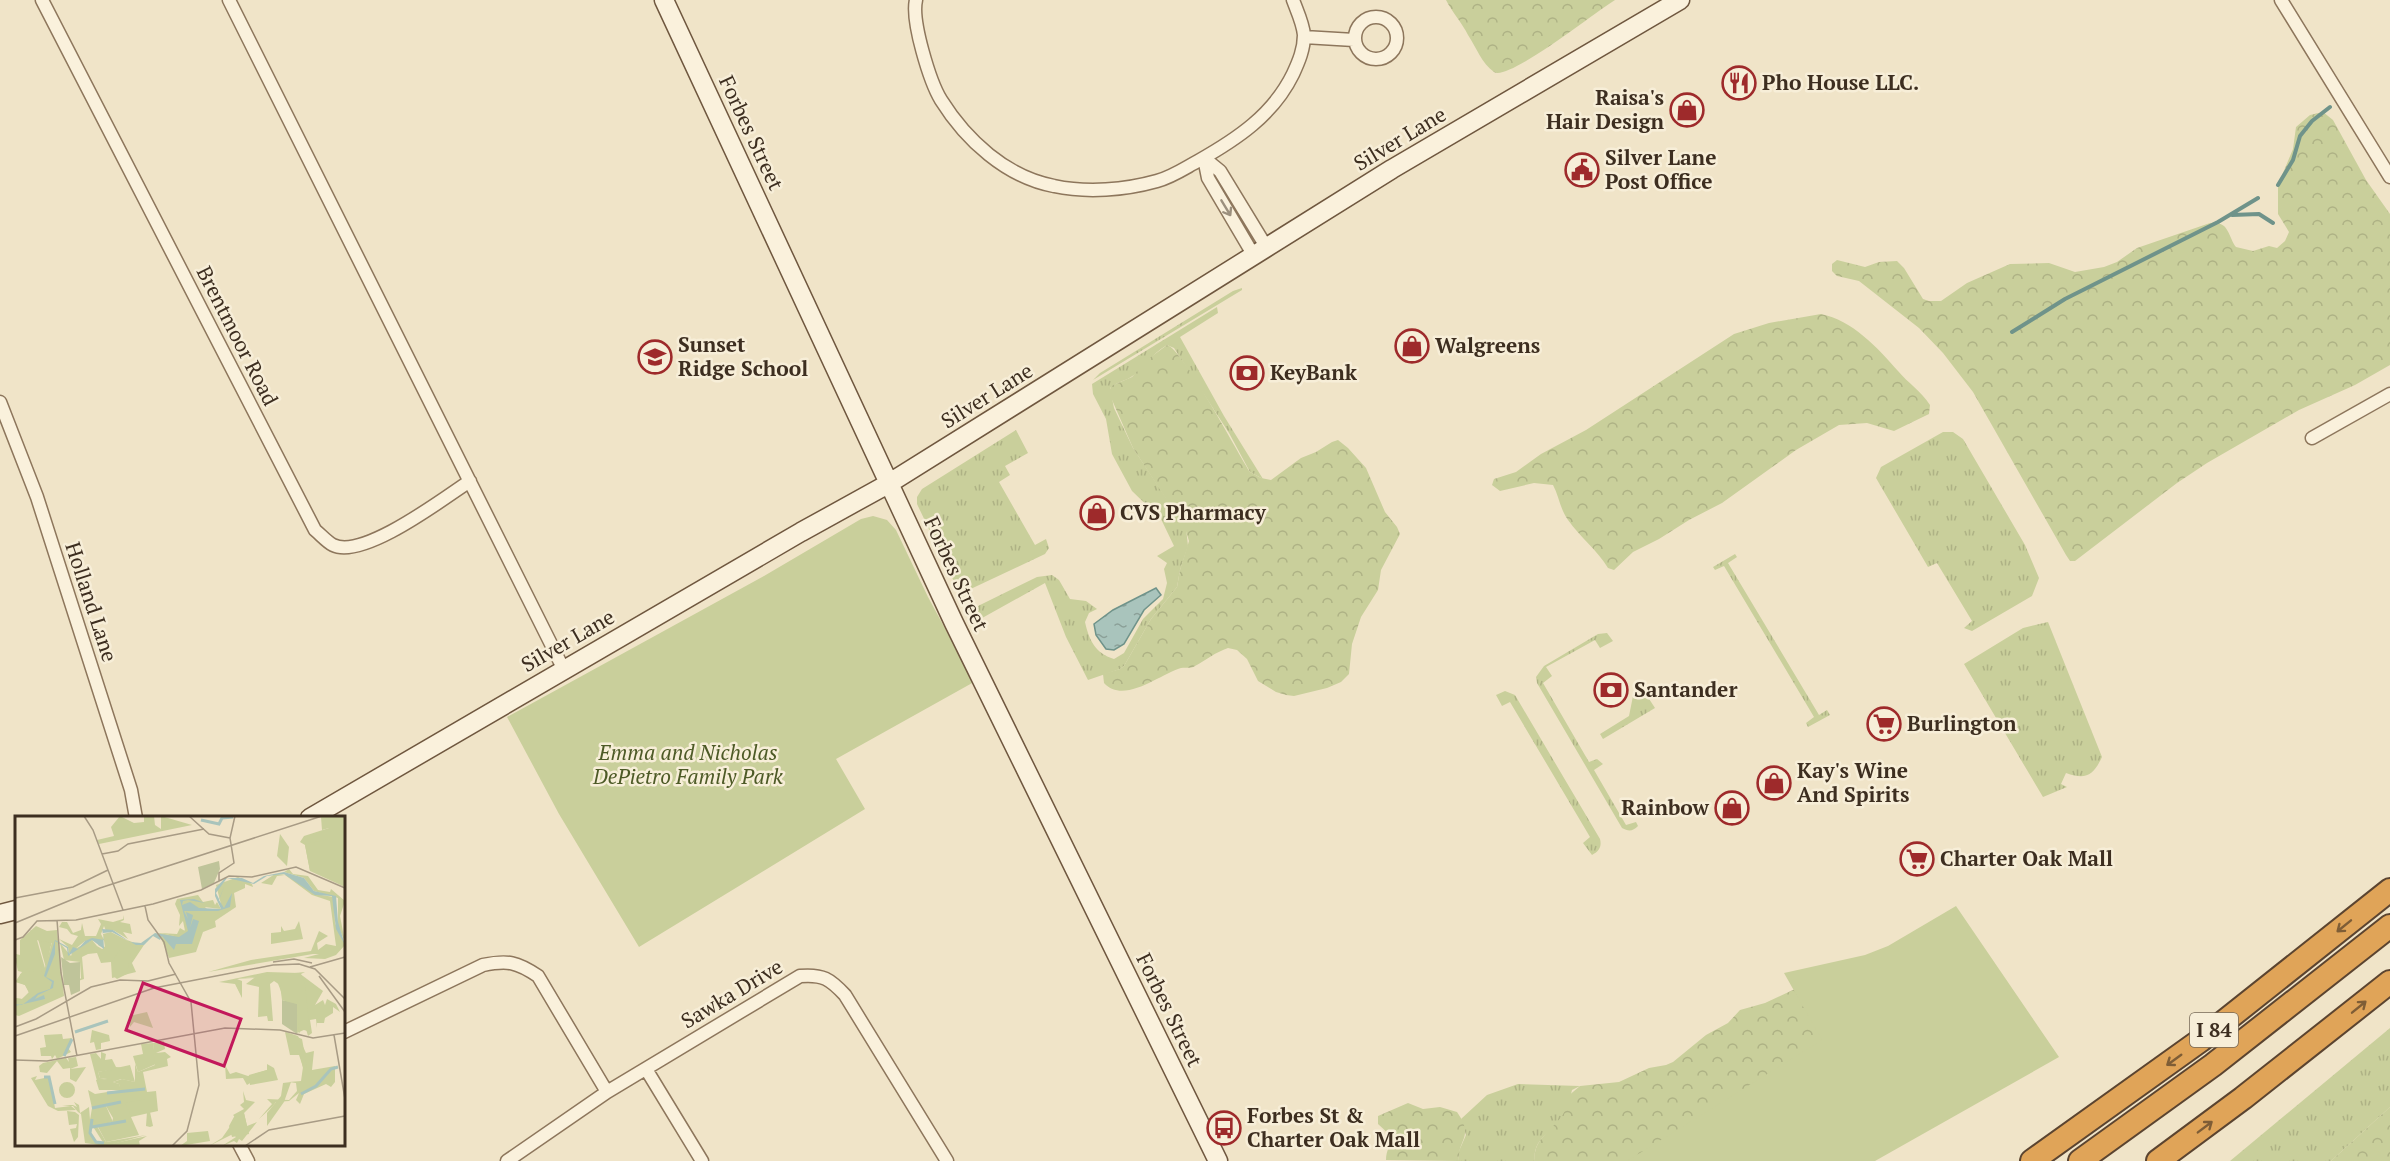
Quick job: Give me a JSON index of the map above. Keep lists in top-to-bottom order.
{
  "streets": {
    "highway": ["I 84"],
    "main road": ["Forbes Street", "Silver Lane"],
    "street": ["Brentmoor Road", "Holland Lane", "Sawka Drive"]
  },
  "crossings": [
    ["Forbes Street", "Silver Lane"]
  ],
  "parks": ["Emma and Nicholas DePietro Family Park"],
  "places": {
    "restaurant": ["Pho House LLC."],
    "shop": [
      "Raisa's Hair Design",
      "Walgreens",
      "CVS Pharmacy",
      "Kay's Wine And Spirits",
      "Rainbow"
    ],
    "public building": ["Silver Lane Post Office"],
    "school or university": ["Sunset Ridge School"],
    "bank": ["KeyBank", "Santander"],
    "supermarket": ["Burlington", "Charter Oak Mall"],
    "bus stop": ["Forbes St & Charter Oak Mall"]
  }
}
